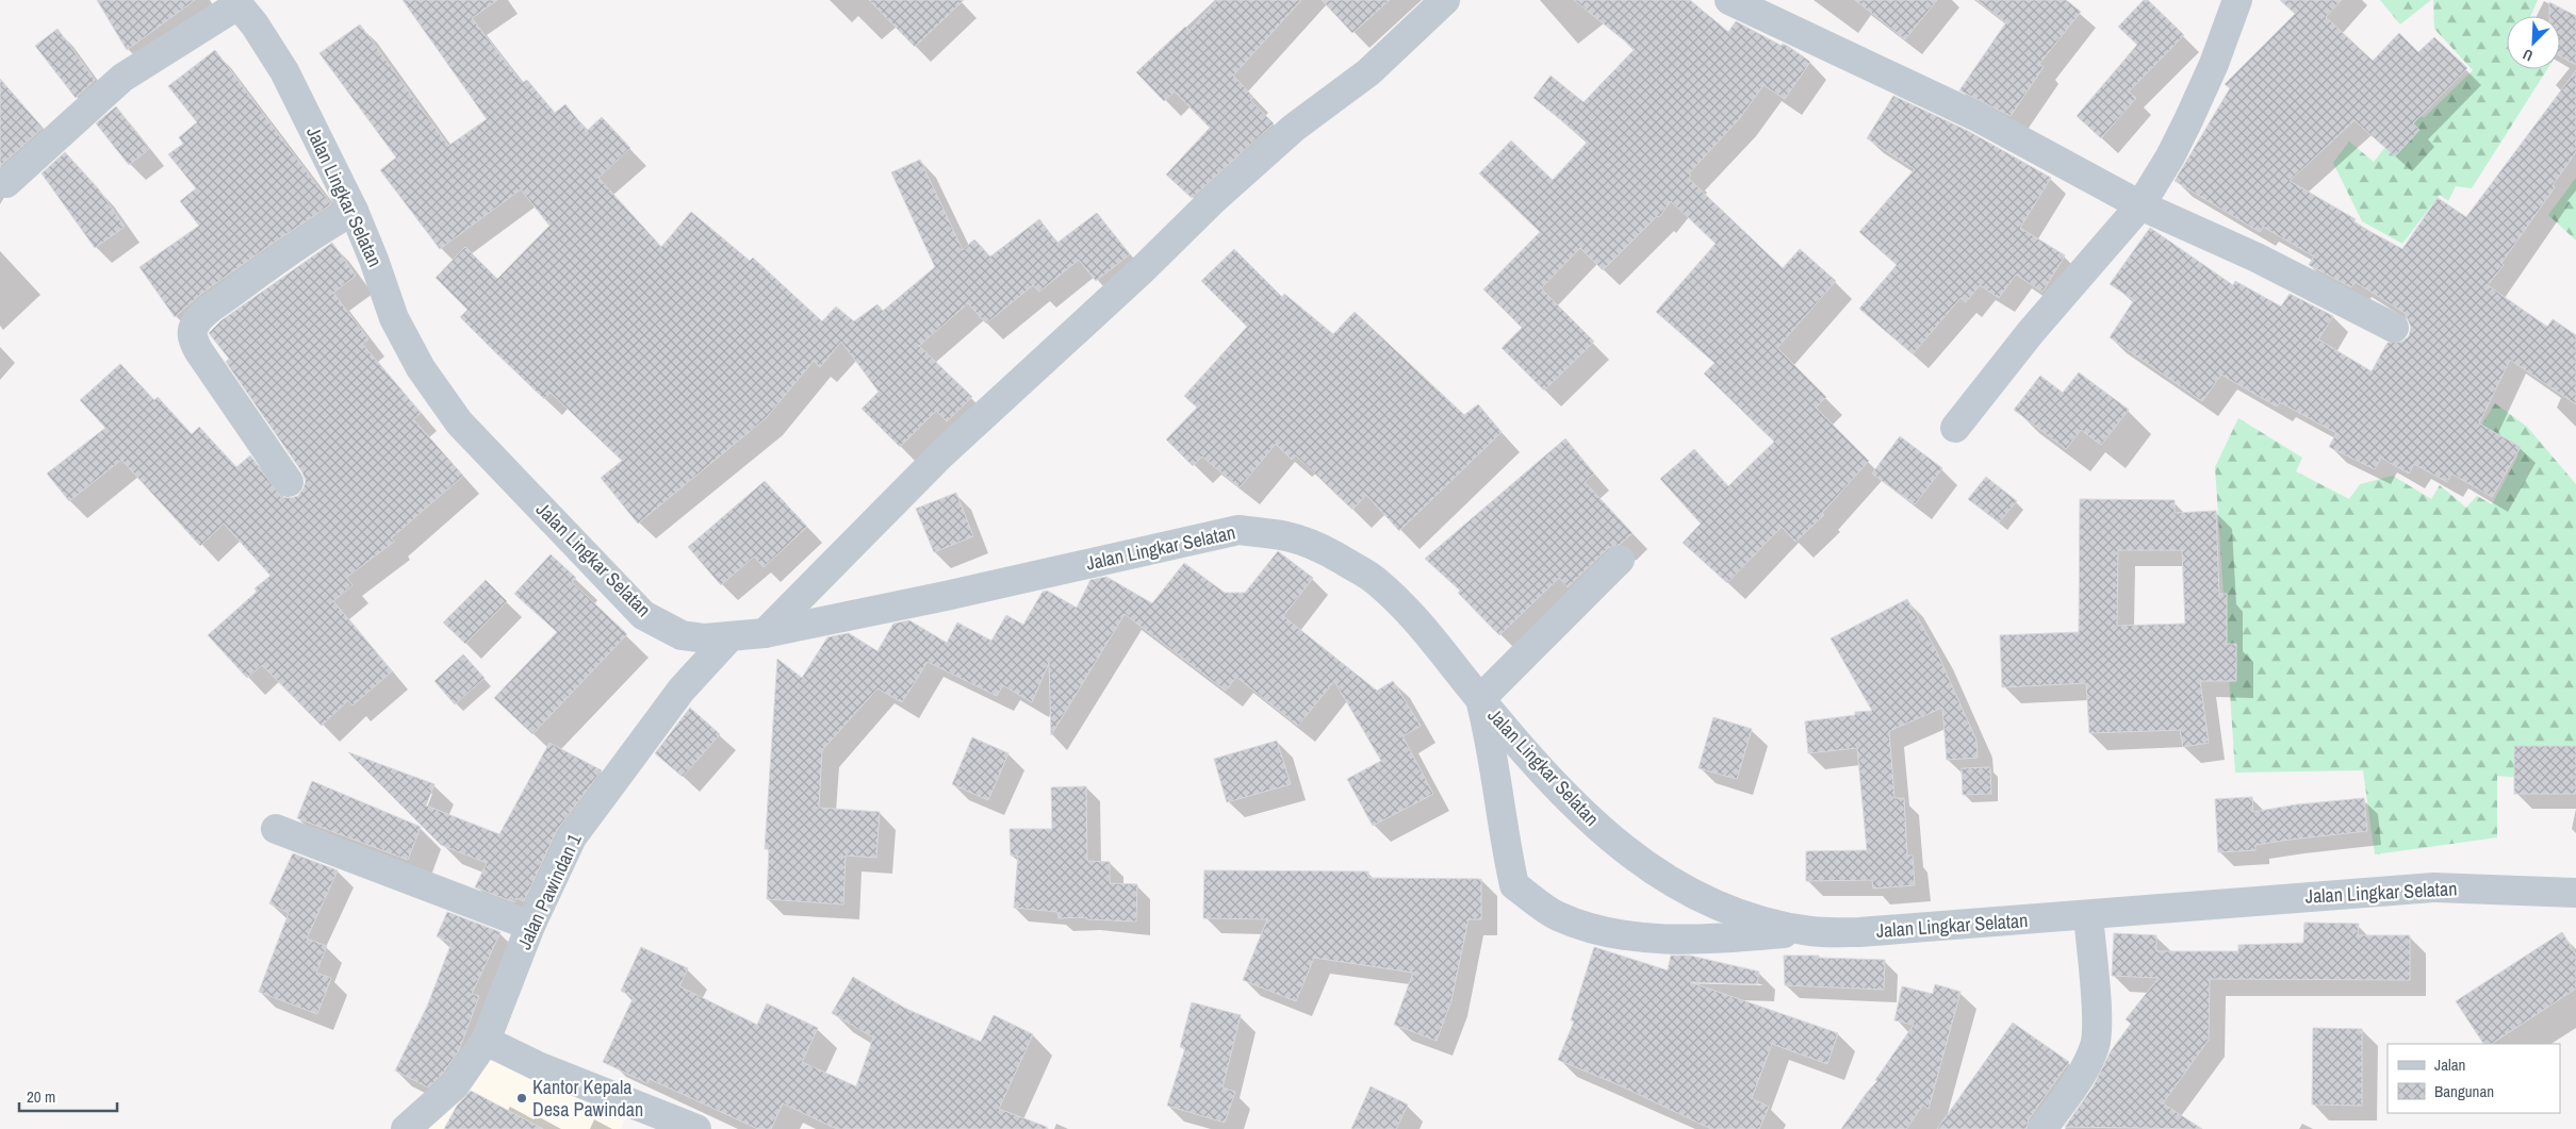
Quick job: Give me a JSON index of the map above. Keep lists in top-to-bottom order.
{
  "streets": {
    "street": ["Jalan Lingkar Selatan", "Jalan Pawindan 1"]
  },
  "crossings": [
    ["Jalan Lingkar Selatan", "Jalan Pawindan 1"]
  ],
  "places": ["Kantor Kepala Desa Pawindan"],
  "legend": ["Jalan", "Bangunan"],
  "scale_bar": "20 m",
  "north": "bottom left"
}
